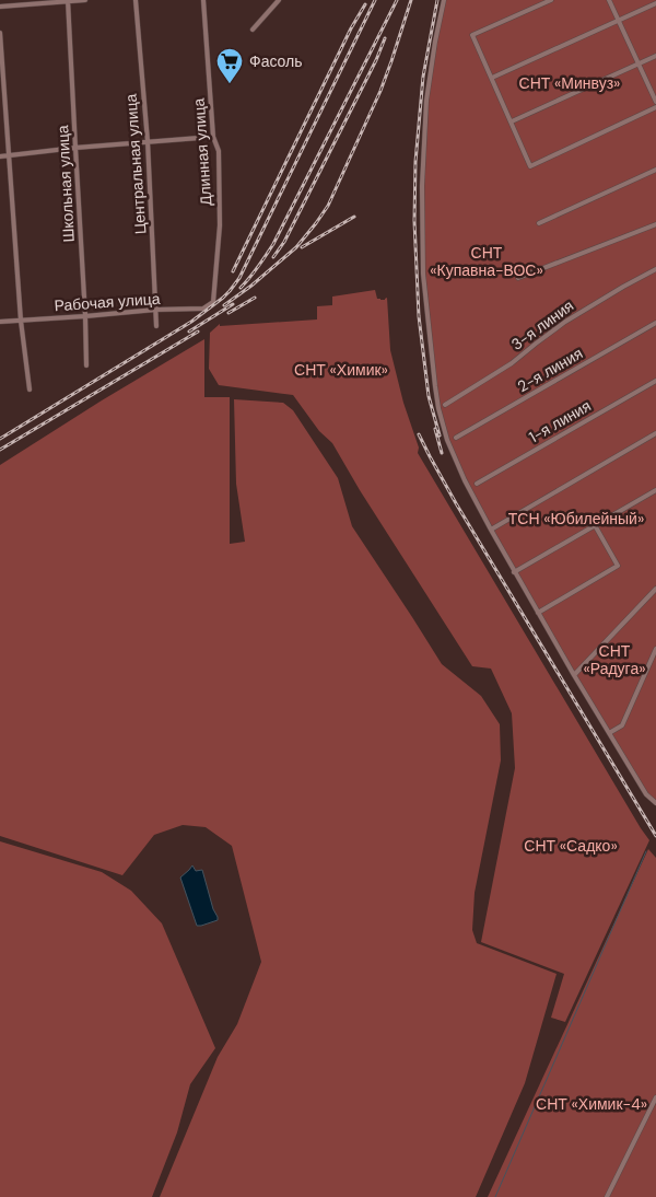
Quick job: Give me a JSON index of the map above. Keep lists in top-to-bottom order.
{
  "streets": {
    "street": [
      "Длинная улица",
      "Центральная улица",
      "Школьная улица",
      "Рабочая улица",
      "3-я линия",
      "2-я линия",
      "1-я линия"
    ]
  },
  "crossings": [
    ["Длинная улица", "Рабочая улица"],
    ["Центральная улица", "Рабочая улица"],
    ["Школьная улица", "Рабочая улица"]
  ],
  "parks": [
    "СНТ «Минвуз»",
    "СНТ «Купавна-ВОС»",
    "СНТ «Химик»",
    "ТСН «Юбилейный»",
    "СНТ «Радуга»",
    "СНТ «Садко»",
    "СНТ «Химик-4»"
  ],
  "places": {
    "supermarket": ["Фасоль"]
  }
}
